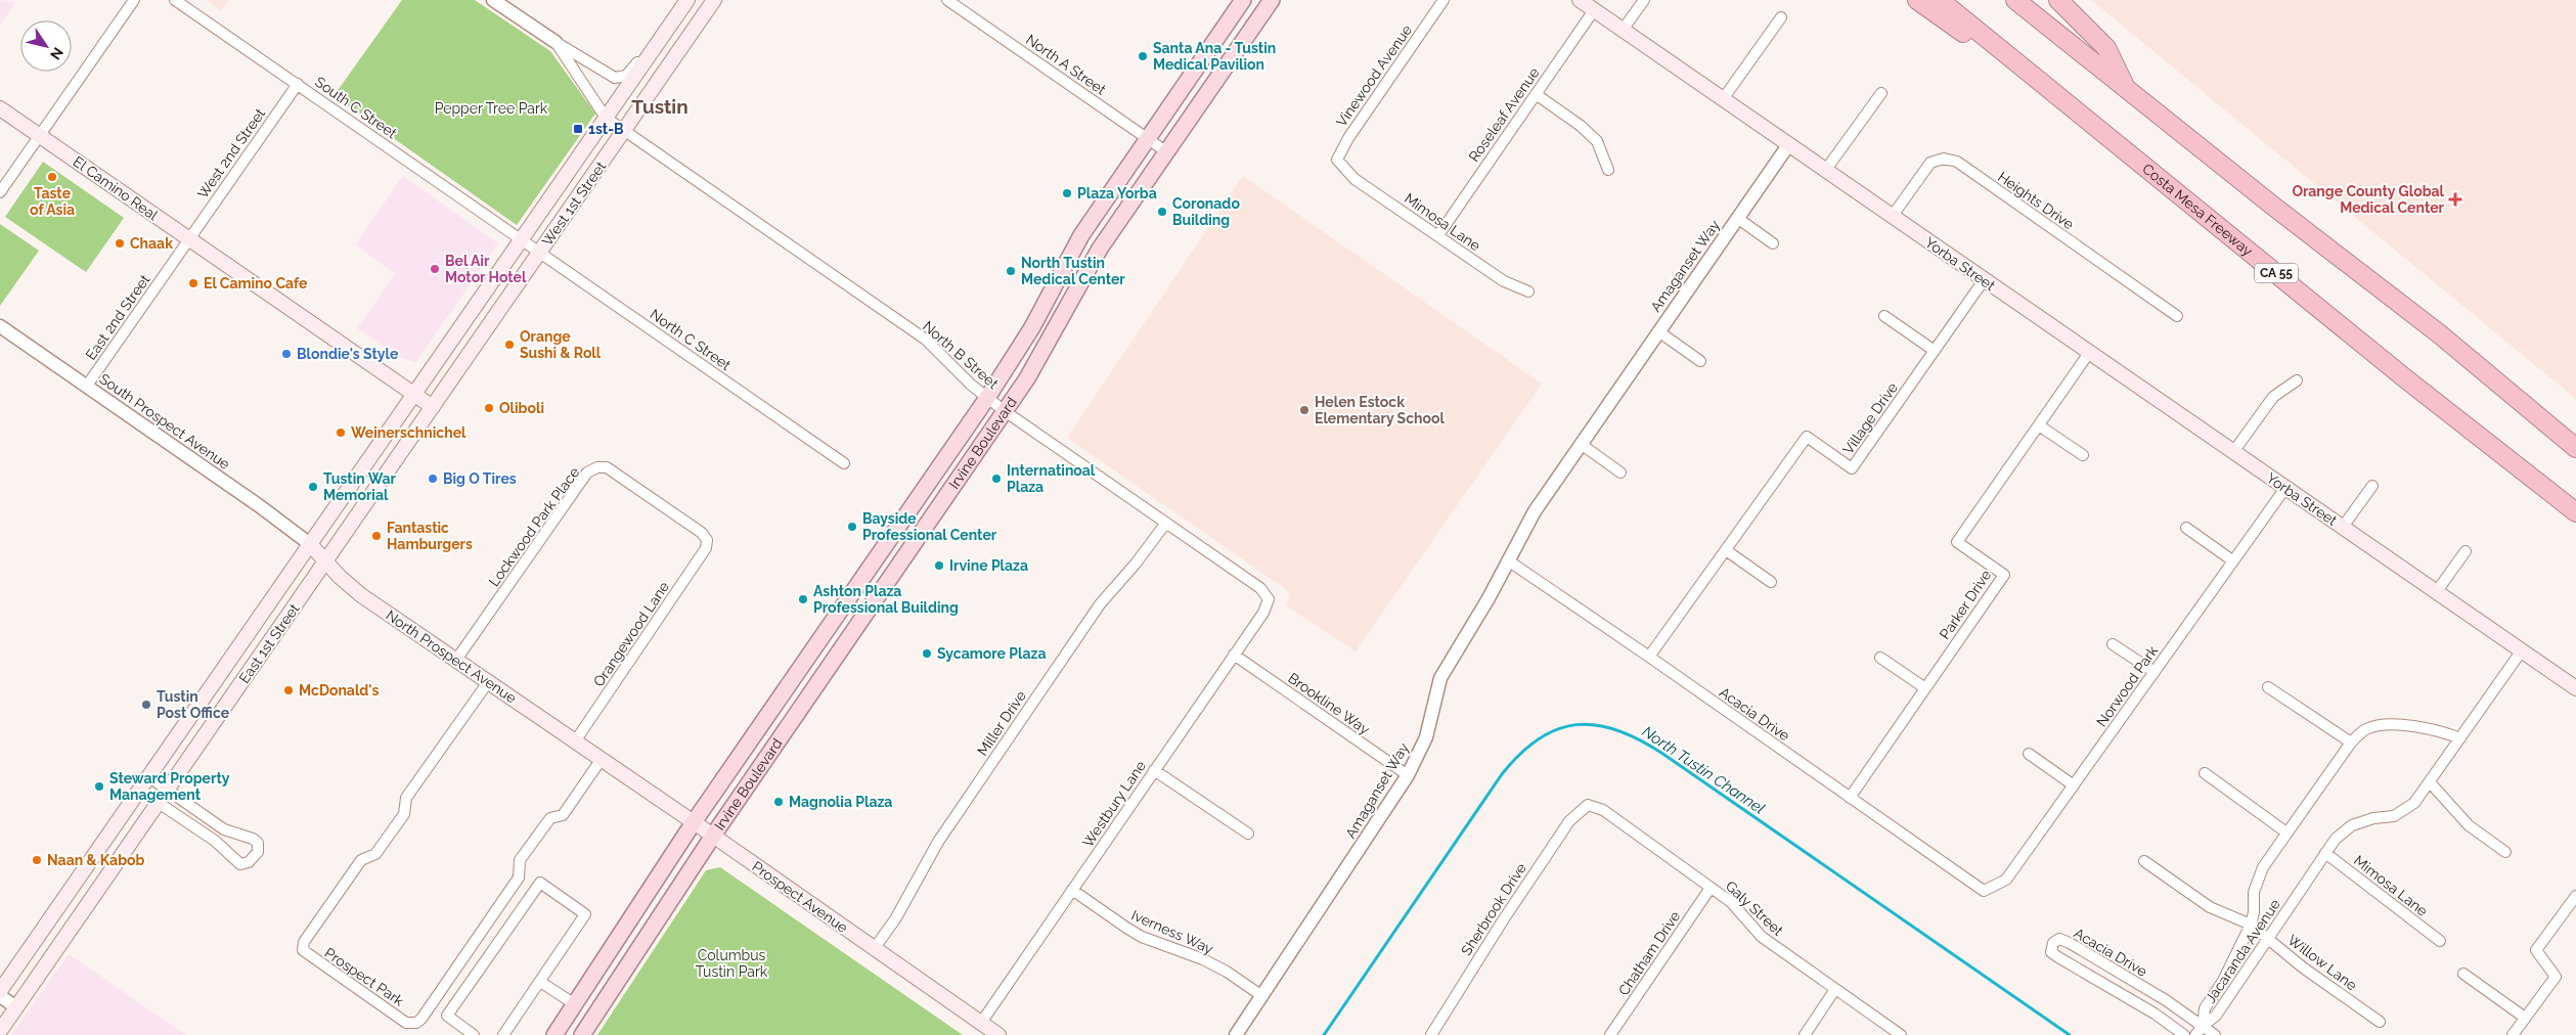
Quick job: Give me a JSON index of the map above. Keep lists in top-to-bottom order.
{
  "streets": {
    "highway": ["Costa Mesa Freeway", "CA 55"],
    "main road": [
      "El Camino Real",
      "West 1st Street",
      "Yorba Street",
      "Irvine Boulevard",
      "East 1st Street",
      "North Prospect Avenue",
      "Prospect Avenue"
    ],
    "street": [
      "North A Street",
      "Vinewood Avenue",
      "South C Street",
      "Roseleaf Avenue",
      "West 2nd Street",
      "Heights Drive",
      "Mimosa Lane",
      "Amaganset Way",
      "East 2nd Street",
      "North C Street",
      "North B Street",
      "Village Drive",
      "South Prospect Avenue",
      "Lockwood Park Place",
      "Parker Drive",
      "Orangewood Lane",
      "Norwood Park",
      "Brookline Way",
      "Acacia Drive",
      "Miller Drive",
      "Westbury Lane",
      "Galy Street",
      "Sherbrook Drive",
      "Iverness Way",
      "Jacaranda Avenue",
      "Chatham Drive",
      "Willow Lane",
      "Prospect Park"
    ]
  },
  "crossings": [
    ["North A Street", "Irvine Boulevard"],
    ["Vinewood Avenue", "Mimosa Lane"],
    ["South C Street", "West 2nd Street"],
    ["South C Street", "West 1st Street"],
    ["South C Street", "North C Street"],
    ["Roseleaf Avenue", "Mimosa Lane"],
    ["Roseleaf Avenue", "Yorba Street"],
    ["West 2nd Street", "El Camino Real"],
    ["West 2nd Street", "East 2nd Street"],
    ["El Camino Real", "West 1st Street"],
    ["El Camino Real", "East 2nd Street"],
    ["El Camino Real", "East 1st Street"],
    ["Heights Drive", "Yorba Street"],
    ["West 1st Street", "North C Street"],
    ["West 1st Street", "North B Street"],
    ["West 1st Street", "East 1st Street"],
    ["Mimosa Lane", "Jacaranda Avenue"],
    ["Yorba Street", "Amaganset Way"],
    ["Yorba Street", "Village Drive"],
    ["Yorba Street", "Parker Drive"],
    ["Yorba Street", "Norwood Park"],
    ["Yorba Street", "Jacaranda Avenue"],
    ["Amaganset Way", "Brookline Way"],
    ["Amaganset Way", "Acacia Drive"],
    ["Amaganset Way", "Iverness Way"],
    ["East 2nd Street", "South Prospect Avenue"],
    ["North B Street", "Irvine Boulevard"],
    ["North B Street", "Miller Drive"],
    ["North B Street", "Westbury Lane"],
    ["Village Drive", "Acacia Drive"],
    ["South Prospect Avenue", "East 1st Street"],
    ["South Prospect Avenue", "North Prospect Avenue"],
    ["Irvine Boulevard", "Prospect Avenue"],
    ["Lockwood Park Place", "Orangewood Lane"],
    ["Lockwood Park Place", "North Prospect Avenue"],
    ["Parker Drive", "Acacia Drive"],
    ["Orangewood Lane", "North Prospect Avenue"],
    ["East 1st Street", "North Prospect Avenue"],
    ["North Prospect Avenue", "Prospect Avenue"],
    ["North Prospect Avenue", "Prospect Park"],
    ["Norwood Park", "Acacia Drive"],
    ["Brookline Way", "Westbury Lane"],
    ["Acacia Drive", "Jacaranda Avenue"],
    ["Miller Drive", "Prospect Avenue"],
    ["Westbury Lane", "Prospect Avenue"],
    ["Westbury Lane", "Iverness Way"],
    ["Prospect Avenue", "Prospect Park"],
    ["Galy Street", "Sherbrook Drive"],
    ["Galy Street", "Chatham Drive"],
    ["Jacaranda Avenue", "Willow Lane"]
  ],
  "districts": ["Tustin"],
  "water": ["North Tustin Channel"],
  "parks": ["Pepper Tree Park", "Columbus Tustin Park"],
  "places": {
    "other": [
      "Santa Ana - Tustin Medical Pavilion",
      "Taste of Asia",
      "Plaza Yorba",
      "Coronado Building",
      "Chaak",
      "Bel Air Motor Hotel",
      "North Tustin Medical Center",
      "El Camino Cafe",
      "Orange Sushi & Roll",
      "Blondie's Style",
      "Oliboli",
      "Helen Estock Elementary School",
      "Weinerschnichel",
      "Big O Tires",
      "Internatinoal Plaza",
      "Tustin War Memorial",
      "Bayside Professional Center",
      "Fantastic Hamburgers",
      "Irvine Plaza",
      "Ashton Plaza Professional Building",
      "Sycamore Plaza",
      "McDonald's",
      "Tustin Post Office",
      "Steward Property Management",
      "Magnolia Plaza",
      "Naan & Kabob"
    ],
    "transit": ["1st-B"],
    "health": ["Orange County Global Medical Center"]
  },
  "north": "bottom right"
}
